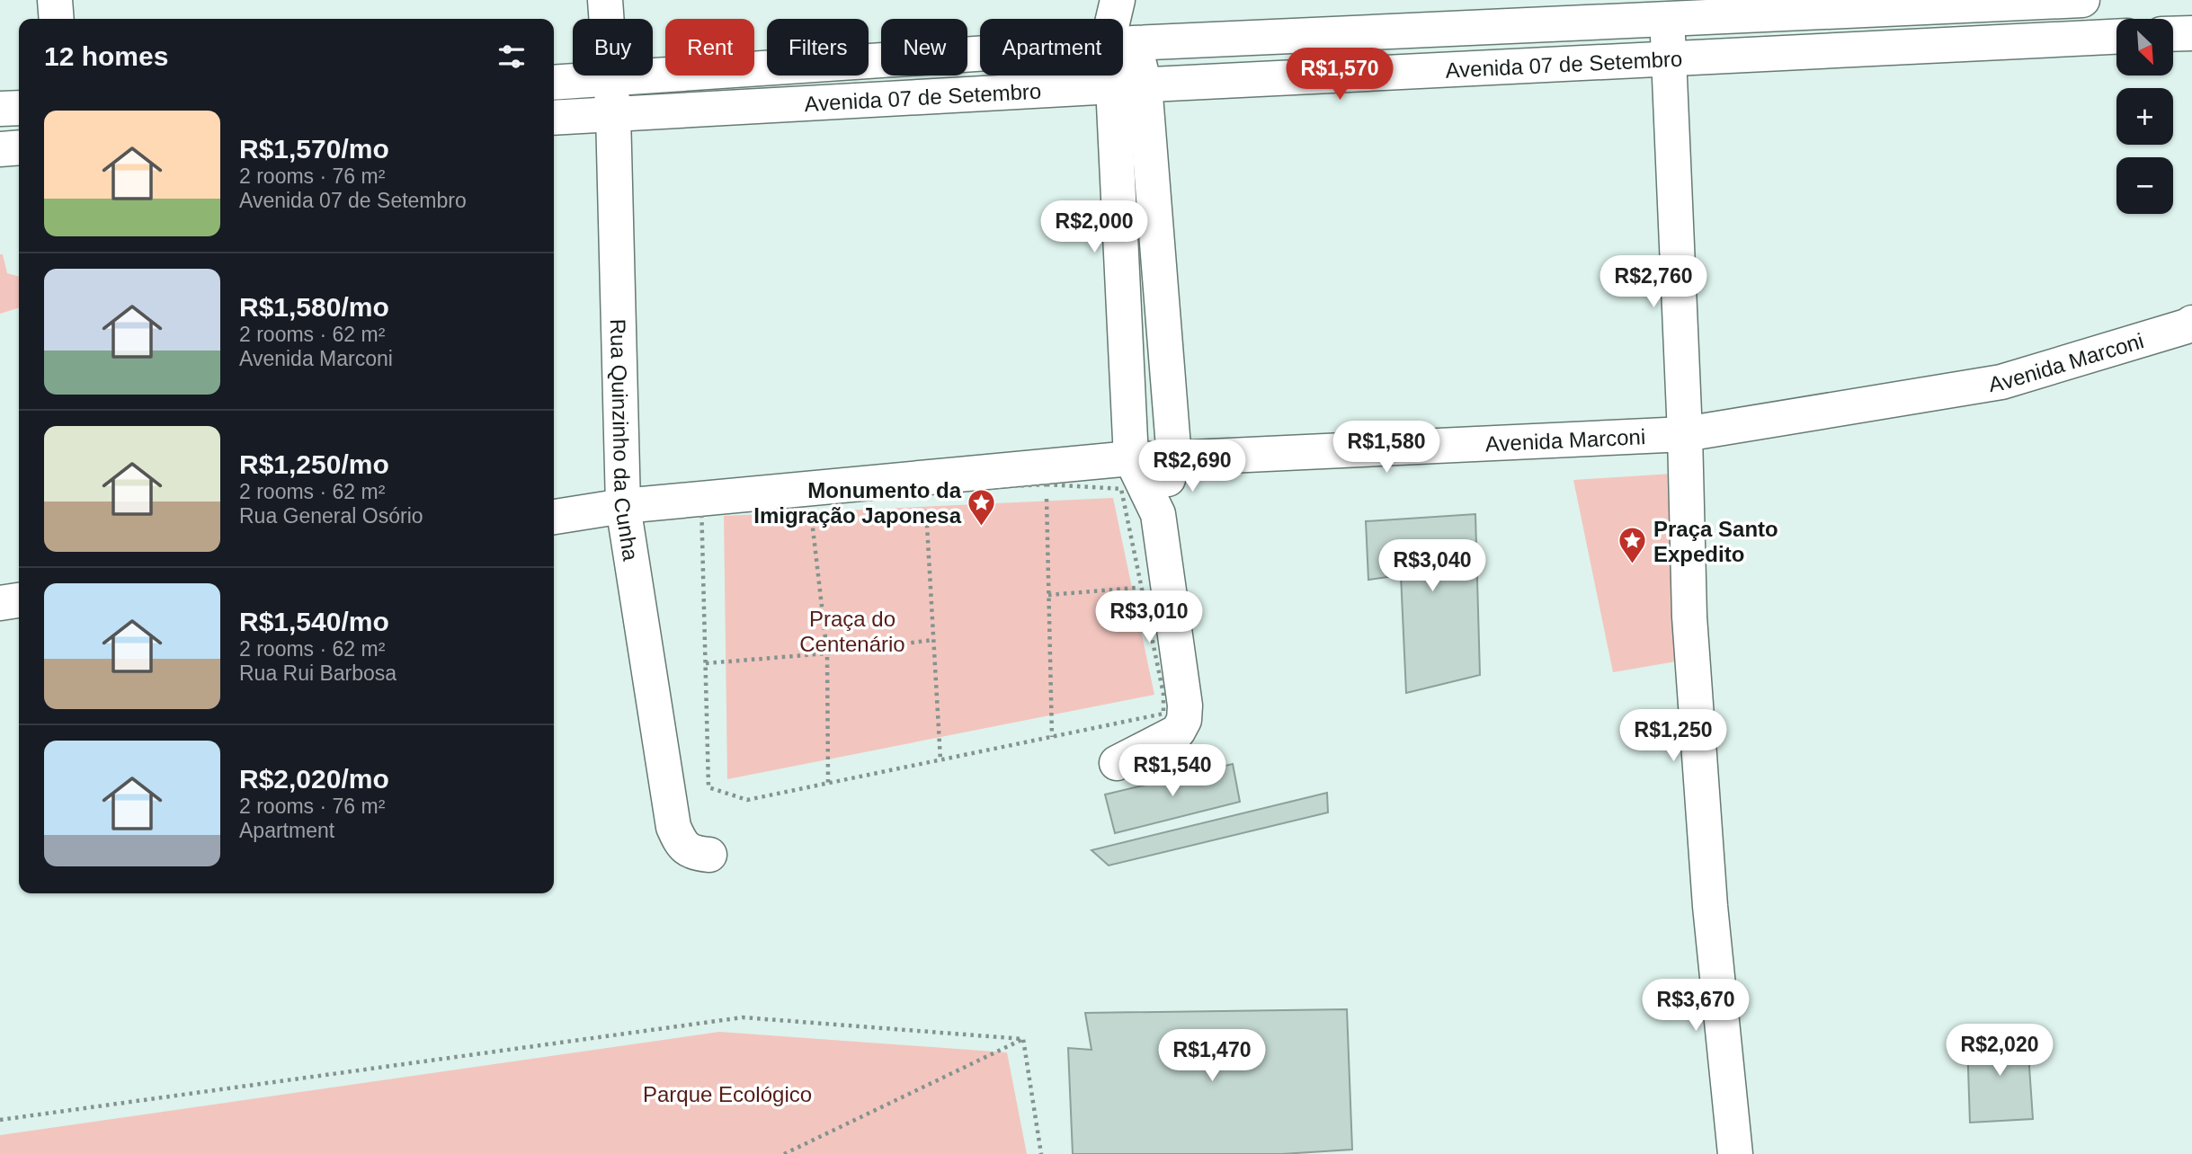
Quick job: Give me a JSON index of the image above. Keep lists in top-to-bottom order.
{
  "streets": {
    "street": ["Avenida 07 de Setembro", "Avenida Marconi", "Rua Quinzinho da Cunha"]
  },
  "crossings": [
    ["Avenida 07 de Setembro", "Rua Quinzinho da Cunha"],
    ["Avenida Marconi", "Rua Quinzinho da Cunha"]
  ],
  "parks": ["Praça do Centenário", "Parque Ecológico"],
  "places": {
    "place": ["Monumento da Imigração Japonesa", "Praça Santo Expedito"]
  },
  "north": "bottom right",
  "page": {
    "map_buttons": ["+", "−"],
    "chip": [
      "Buy",
      "Rent",
      "Filters",
      "New",
      "Apartment"
    ],
    "heading": "12 homes",
    "price": [
      "R$1,570",
      "R$2,000",
      "R$2,760",
      "R$1,580",
      "R$2,690",
      "R$3,040",
      "R$3,010",
      "R$1,250",
      "R$1,540",
      "R$3,670",
      "R$2,020",
      "R$1,470"
    ],
    "list": [
      {
        "name": "R$1,570/mo",
        "note": "2 rooms · 76 m² · Avenida 07 de Setembro"
      },
      {
        "name": "R$1,580/mo",
        "note": "2 rooms · 62 m² · Avenida Marconi"
      },
      {
        "name": "R$1,250/mo",
        "note": "2 rooms · 62 m² · Rua General Osório"
      },
      {
        "name": "R$1,540/mo",
        "note": "2 rooms · 62 m² · Rua Rui Barbosa"
      },
      {
        "name": "R$2,020/mo",
        "note": "2 rooms · 76 m² · Apartment"
      }
    ]
  }
}
